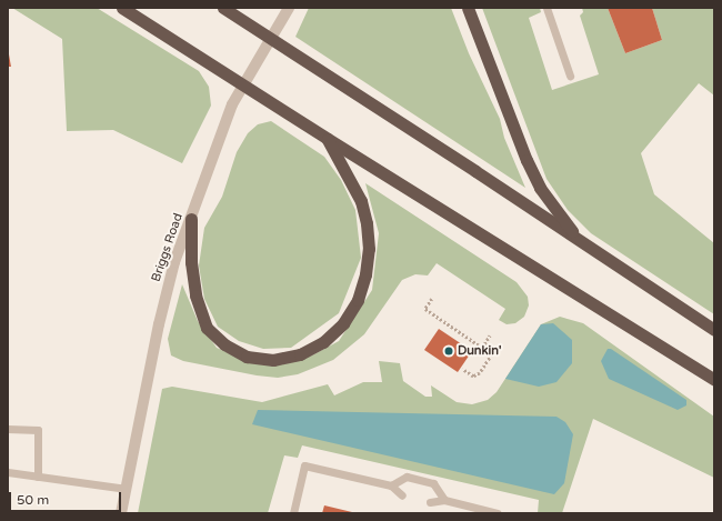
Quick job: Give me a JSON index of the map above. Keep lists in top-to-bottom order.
{
  "streets": {
    "street": ["Briggs Road"]
  },
  "places": ["Dunkin'"],
  "scale_bar": "50 m"
}
